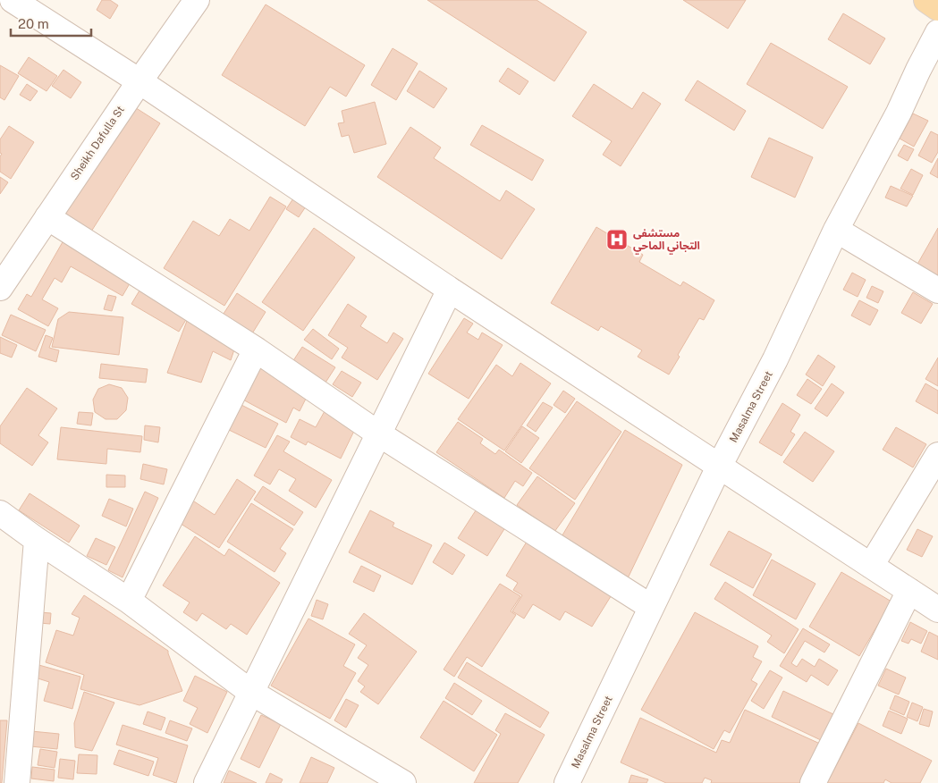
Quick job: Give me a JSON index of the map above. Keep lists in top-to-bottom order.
{
  "streets": {
    "street": ["Sheikh Dafulla St", "Masalma Street"]
  },
  "places": {
    "hospital": ["مستشفى التجاني الماحي"]
  },
  "scale_bar": "20 m"
}
